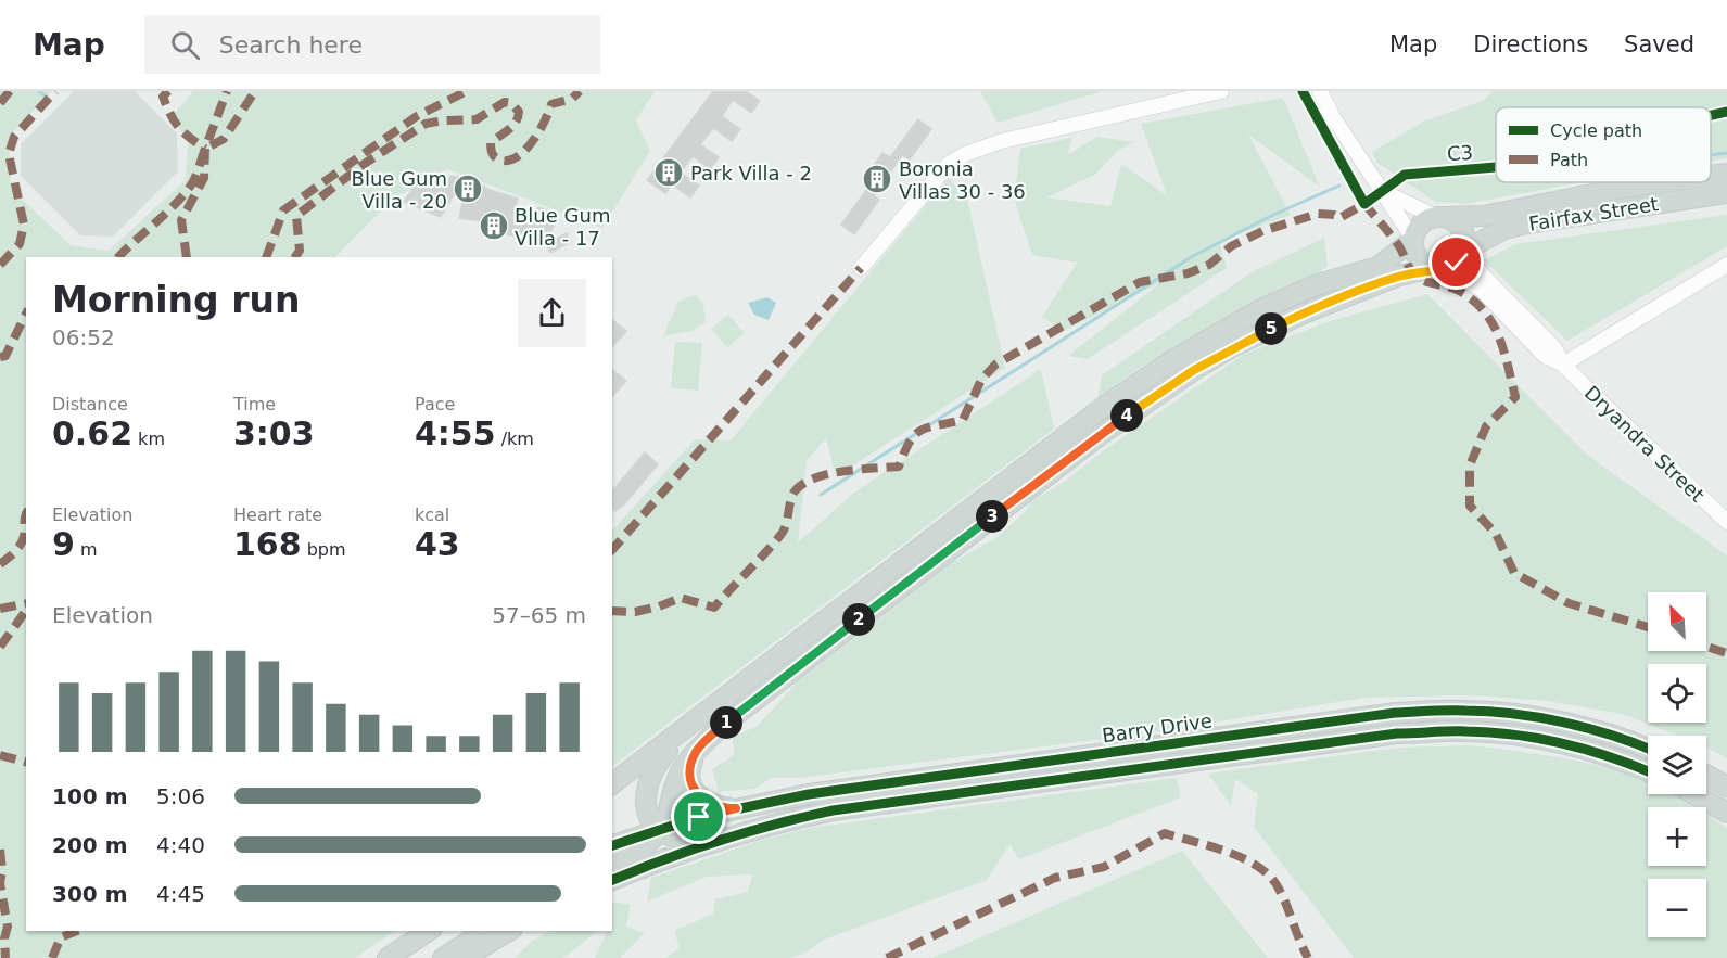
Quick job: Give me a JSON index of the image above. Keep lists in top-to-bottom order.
{
  "streets": {
    "main road": ["Fairfax Street", "Barry Drive"],
    "street": ["Dryandra Street"],
    "cycle path": ["C3"]
  },
  "crossings": [
    ["Fairfax Street", "Dryandra Street"]
  ],
  "places": {
    "building": [
      "Park Villa - 2",
      "Boronia Villas 30 - 36",
      "Blue Gum Villa - 20",
      "Blue Gum Villa - 17"
    ]
  },
  "legend": ["Cycle path", "Path"],
  "north": "top left",
  "page": {
    "header": "Map",
    "search": "Search here",
    "nav": ["Map", "Directions", "Saved"],
    "heading": ["Morning run", "06:52"],
    "pins": [
      "5",
      "4",
      "3",
      "2",
      "1"
    ],
    "stats": [
      ["Distance", "0.62 km"],
      ["Time", "3:03"],
      ["Pace", "4:55 /km"],
      ["Elevation", "9 m"],
      ["Heart rate", "168 bpm"],
      ["kcal", "43"]
    ],
    "chart": ["Elevation", "57–65 m"],
    "map_buttons": ["+", "−"],
    "list": [
      {
        "name": "100 m",
        "note": "5:06"
      },
      {
        "name": "200 m",
        "note": "4:40"
      },
      {
        "name": "300 m",
        "note": "4:45"
      }
    ]
  }
}
